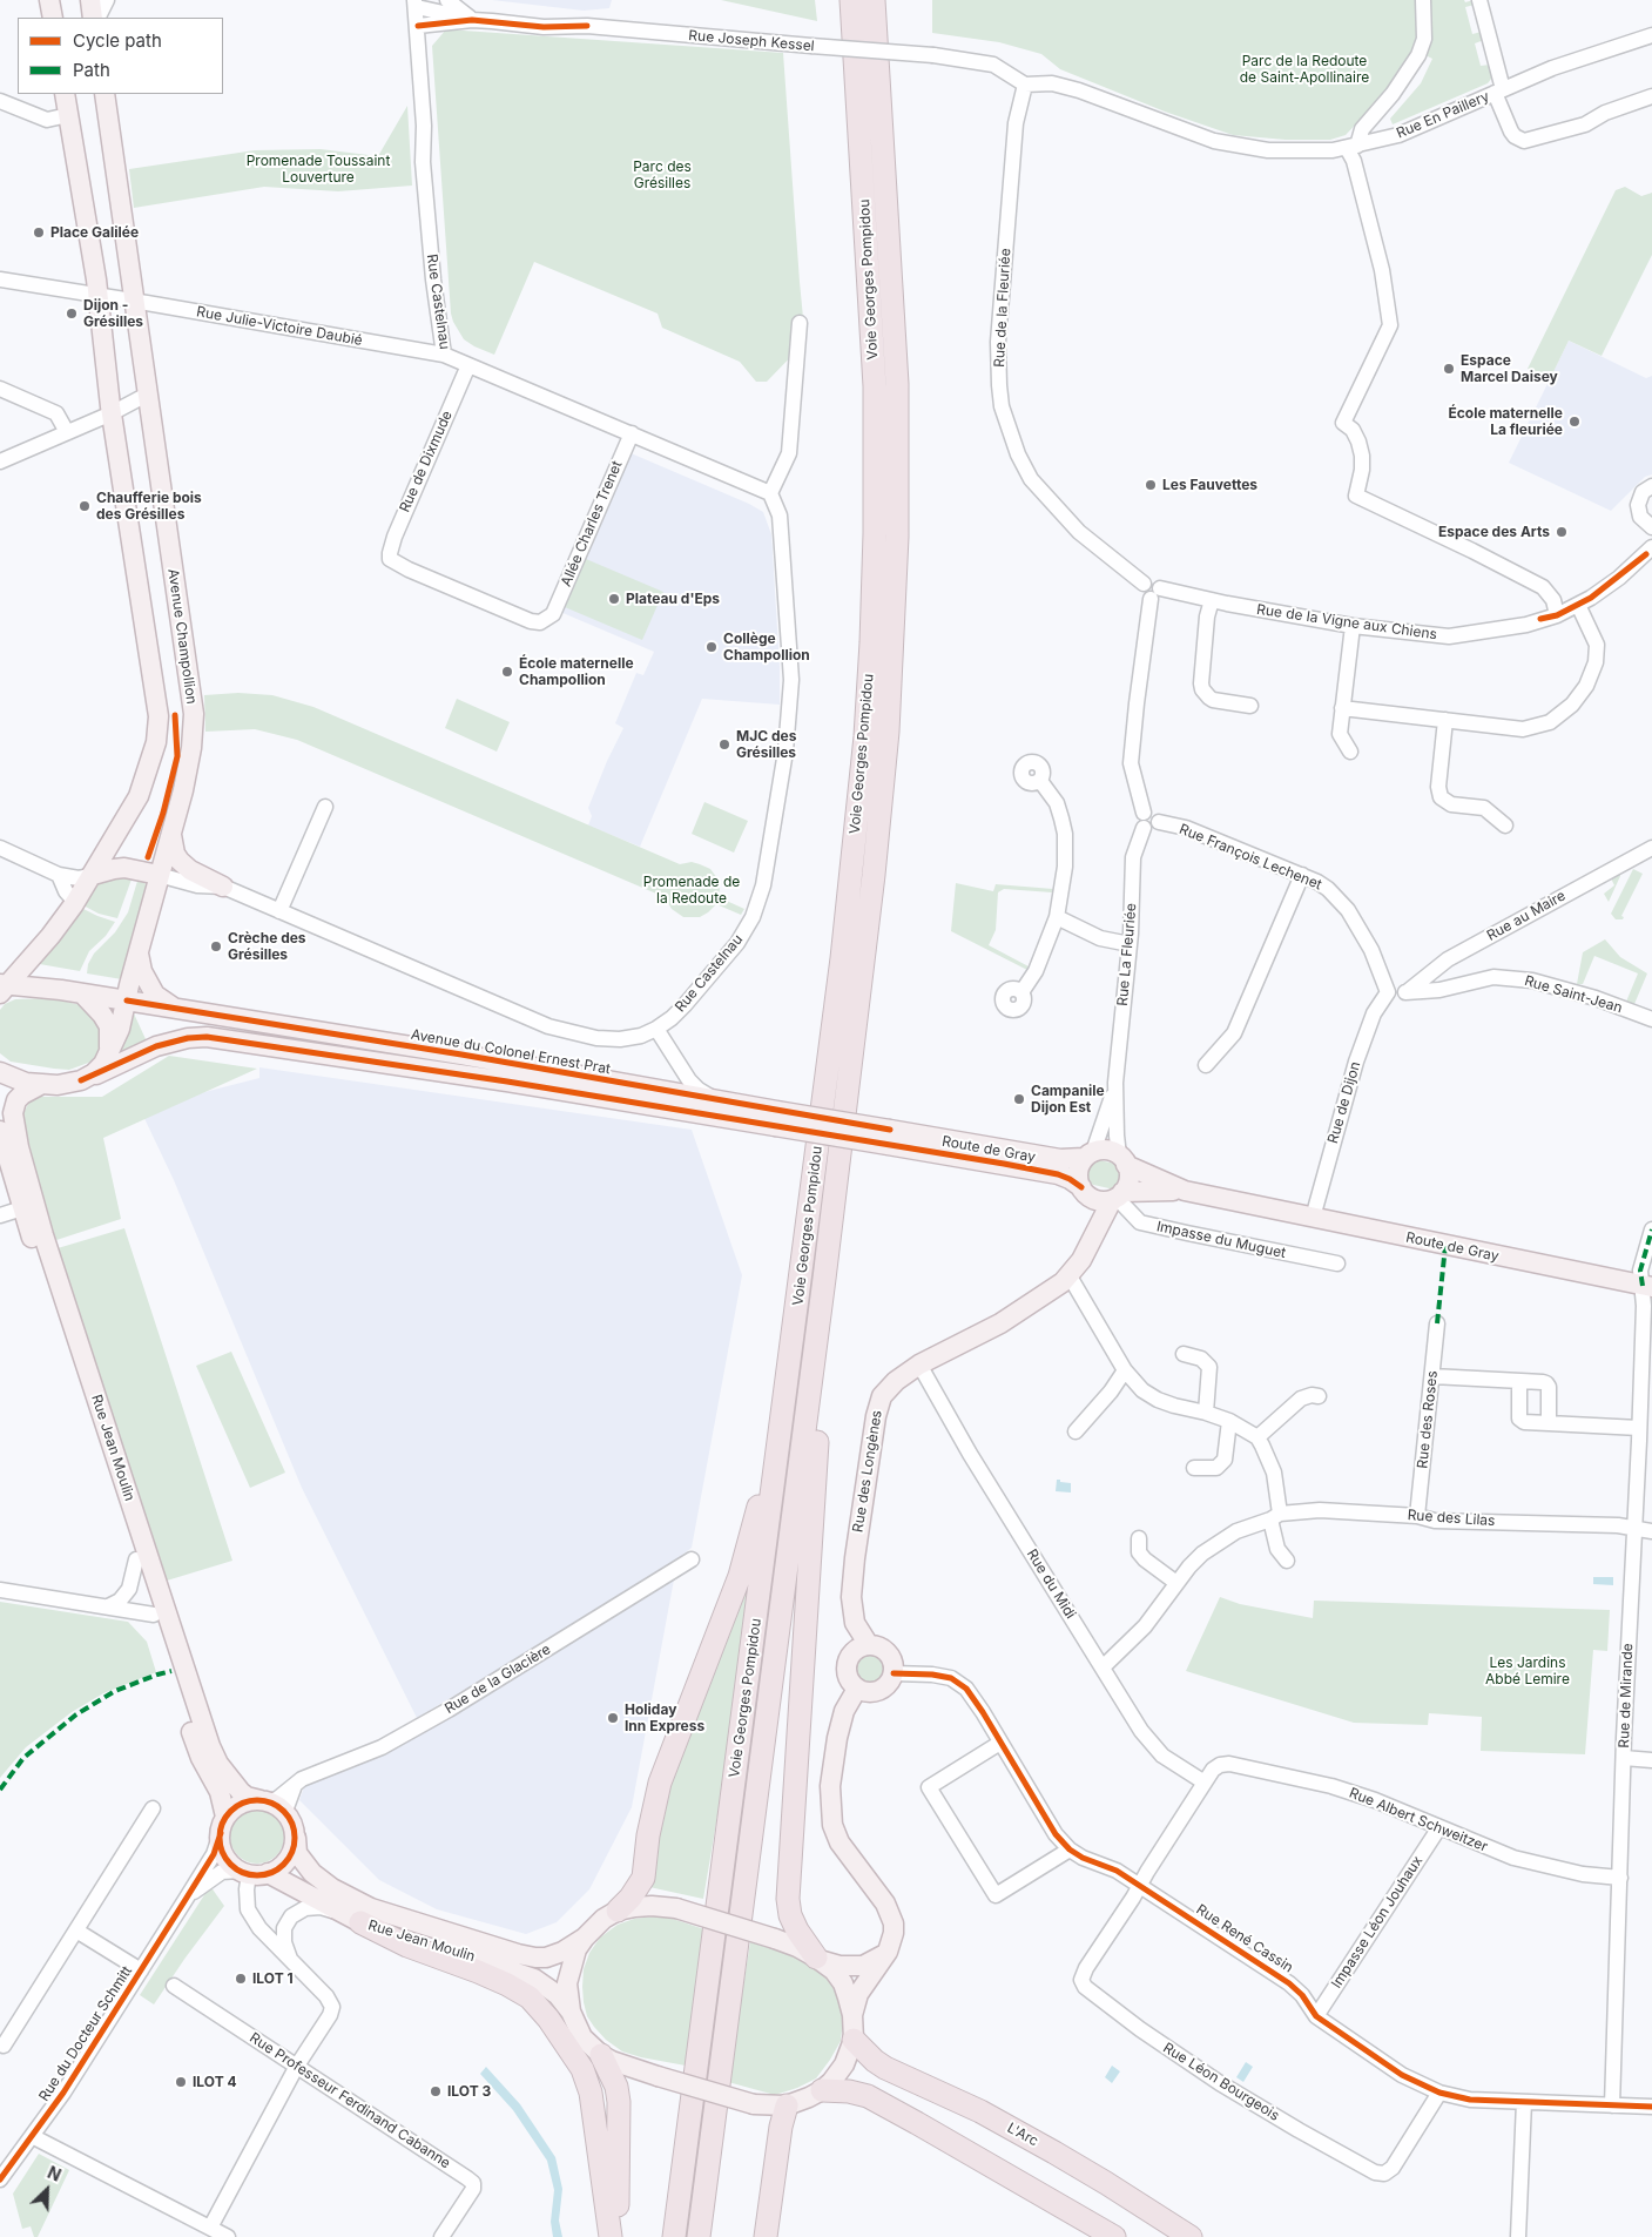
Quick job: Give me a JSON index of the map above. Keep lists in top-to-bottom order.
{
  "streets": {
    "highway": ["Voie Georges Pompidou", "L'Arc"],
    "main road": [
      "Avenue Champollion",
      "Avenue du Colonel Ernest Prat",
      "Route de Gray",
      "Rue Jean Moulin",
      "Rue des Longènes"
    ],
    "street": [
      "Rue Joseph Kessel",
      "Rue En Paillery",
      "Rue Castelnau",
      "Rue de la Fleuriée",
      "Rue Julie-Victoire Daubié",
      "Rue de Dixmude",
      "Allée Charles Trenet",
      "Rue de la Vigne aux Chiens",
      "Rue François Lechenet",
      "Rue au Maire",
      "Rue La Fleuriée",
      "Rue Saint-Jean",
      "Rue de Dijon",
      "Impasse du Muguet",
      "Rue des Roses",
      "Rue des Lilas",
      "Rue du Midi",
      "Rue de la Glacière",
      "Rue de Mirande",
      "Rue Albert Schweitzer",
      "Impasse Léon Jouhaux",
      "Rue René Cassin",
      "Rue du Docteur Schmitt",
      "Rue Léon Bourgeois",
      "Rue Professeur Ferdinand Cabanne"
    ]
  },
  "crossings": [
    ["Rue Joseph Kessel", "Rue En Paillery"],
    ["Rue Joseph Kessel", "Rue Castelnau"],
    ["Rue Joseph Kessel", "Rue de la Fleuriée"],
    ["Rue En Paillery", "Rue de la Fleuriée"],
    ["Rue Castelnau", "Rue Julie-Victoire Daubié"],
    ["Rue Castelnau", "Rue de Dixmude"],
    ["Rue Castelnau", "Allée Charles Trenet"],
    ["Rue Castelnau", "Avenue Champollion"],
    ["Rue de la Fleuriée", "Rue de la Vigne aux Chiens"],
    ["Rue Julie-Victoire Daubié", "Avenue Champollion"],
    ["Rue de Dixmude", "Allée Charles Trenet"],
    ["Avenue Champollion", "Avenue du Colonel Ernest Prat"],
    ["Rue François Lechenet", "Rue La Fleuriée"],
    ["Rue François Lechenet", "Rue Saint-Jean"],
    ["Rue François Lechenet", "Rue de Dijon"],
    ["Rue au Maire", "Rue Saint-Jean"],
    ["Rue La Fleuriée", "Route de Gray"],
    ["Rue La Fleuriée", "Impasse du Muguet"],
    ["Rue La Fleuriée", "Rue des Longènes"],
    ["Rue Saint-Jean", "Rue de Dijon"],
    ["Avenue du Colonel Ernest Prat", "Route de Gray"],
    ["Rue de Dijon", "Route de Gray"],
    ["Route de Gray", "Impasse du Muguet"],
    ["Route de Gray", "Rue des Longènes"],
    ["Route de Gray", "Rue de Mirande"],
    ["Impasse du Muguet", "Rue des Longènes"],
    ["Rue des Roses", "Rue des Lilas"],
    ["Rue Jean Moulin", "Rue de la Glacière"],
    ["Rue Jean Moulin", "Rue du Docteur Schmitt"],
    ["Rue des Longènes", "Rue du Midi"],
    ["Rue des Longènes", "Rue René Cassin"],
    ["Rue des Lilas", "Rue du Midi"],
    ["Rue des Lilas", "Rue de Mirande"],
    ["Rue du Midi", "Rue Albert Schweitzer"],
    ["Rue de la Glacière", "Rue du Docteur Schmitt"],
    ["Rue de Mirande", "Rue Albert Schweitzer"],
    ["Rue de Mirande", "Rue René Cassin"],
    ["Rue Albert Schweitzer", "Impasse Léon Jouhaux"],
    ["Rue Albert Schweitzer", "Rue René Cassin"],
    ["Rue Albert Schweitzer", "Rue Léon Bourgeois"],
    ["Impasse Léon Jouhaux", "Rue René Cassin"],
    ["Rue René Cassin", "Rue Léon Bourgeois"]
  ],
  "parks": [
    "Parc de la Redoute de Saint-Apollinaire",
    "Promenade Toussaint Louverture",
    "Parc des Grésilles",
    "Promenade de la Redoute",
    "Les Jardins Abbé Lemire"
  ],
  "places": [
    "Place Galilée",
    "Dijon - Grésilles",
    "Espace Marcel Daisey",
    "École maternelle La fleuriée",
    "Les Fauvettes",
    "Chaufferie bois des Grésilles",
    "Espace des Arts",
    "Plateau d'Eps",
    "Collège Champollion",
    "École maternelle Champollion",
    "MJC des Grésilles",
    "Crèche des Grésilles",
    "Campanile Dijon Est",
    "Holiday Inn Express",
    "ILOT 1",
    "ILOT 4",
    "ILOT 3"
  ],
  "legend": ["Cycle path", "Path"],
  "north": "top right"
}
